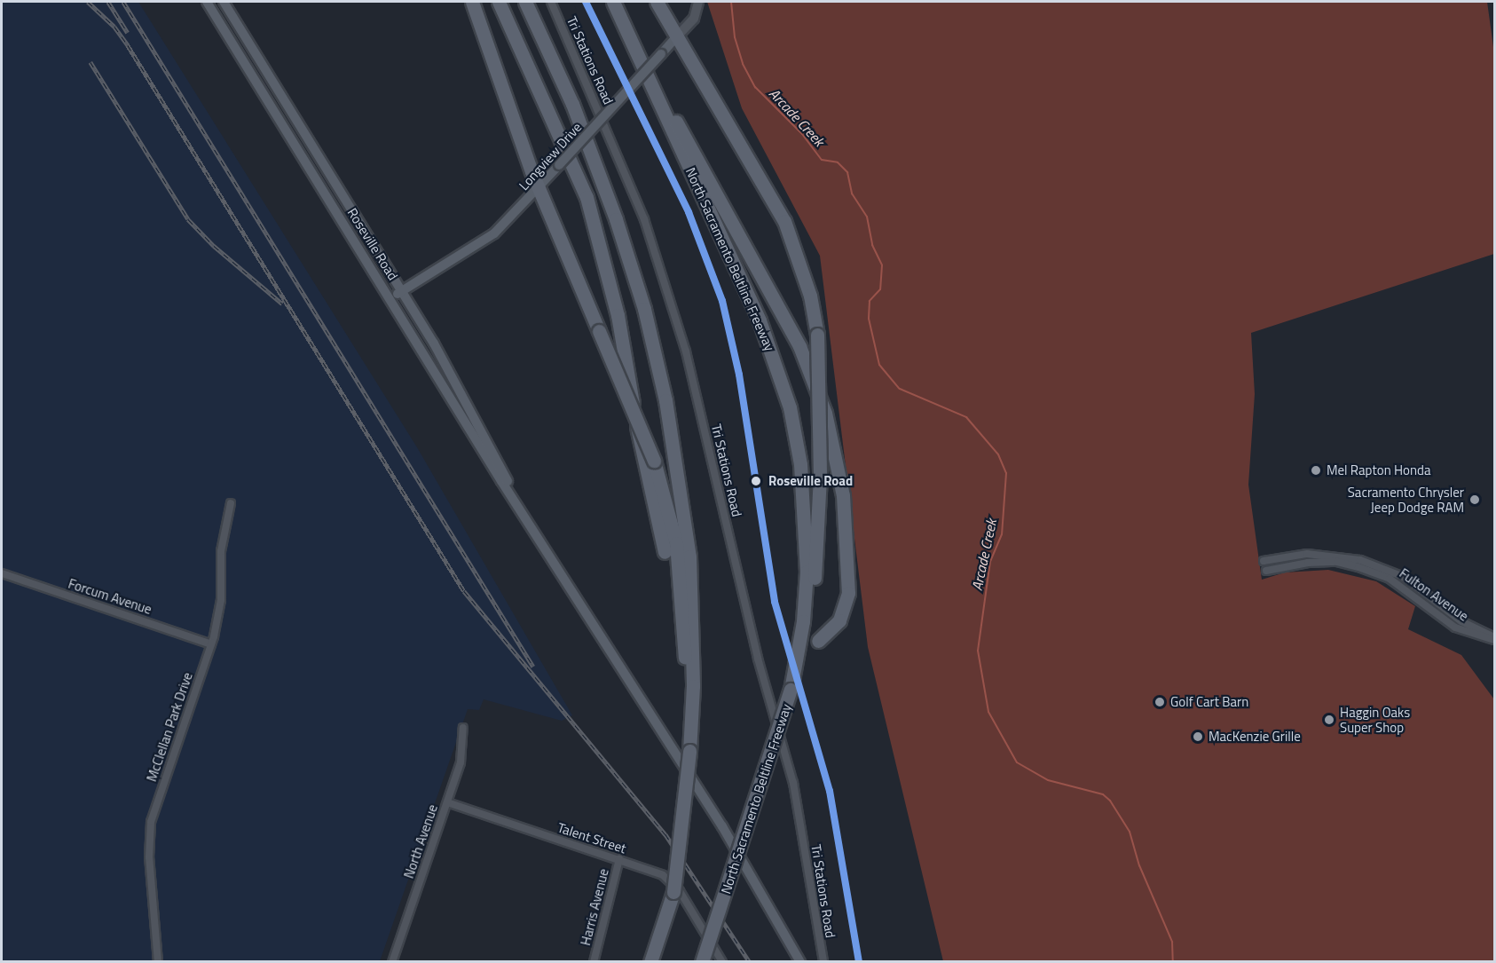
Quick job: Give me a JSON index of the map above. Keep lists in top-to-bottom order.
{
  "streets": {
    "highway": ["North Sacramento Beltline Freeway"],
    "main road": ["Longview Drive", "Roseville Road"],
    "street": [
      "Tri Stations Road",
      "Fulton Avenue",
      "Forcum Avenue",
      "McClellan Park Drive",
      "Talent Street",
      "North Avenue",
      "Harris Avenue"
    ]
  },
  "crossings": [
    ["Longview Drive", "Roseville Road"],
    ["Forcum Avenue", "McClellan Park Drive"],
    ["Talent Street", "North Avenue"],
    ["Talent Street", "Harris Avenue"]
  ],
  "water": ["Arcade Creek"],
  "places": [
    "Mel Rapton Honda",
    "Roseville Road",
    "Sacramento Chrysler Jeep Dodge RAM",
    "Golf Cart Barn",
    "Haggin Oaks Super Shop",
    "MacKenzie Grille"
  ]
}
